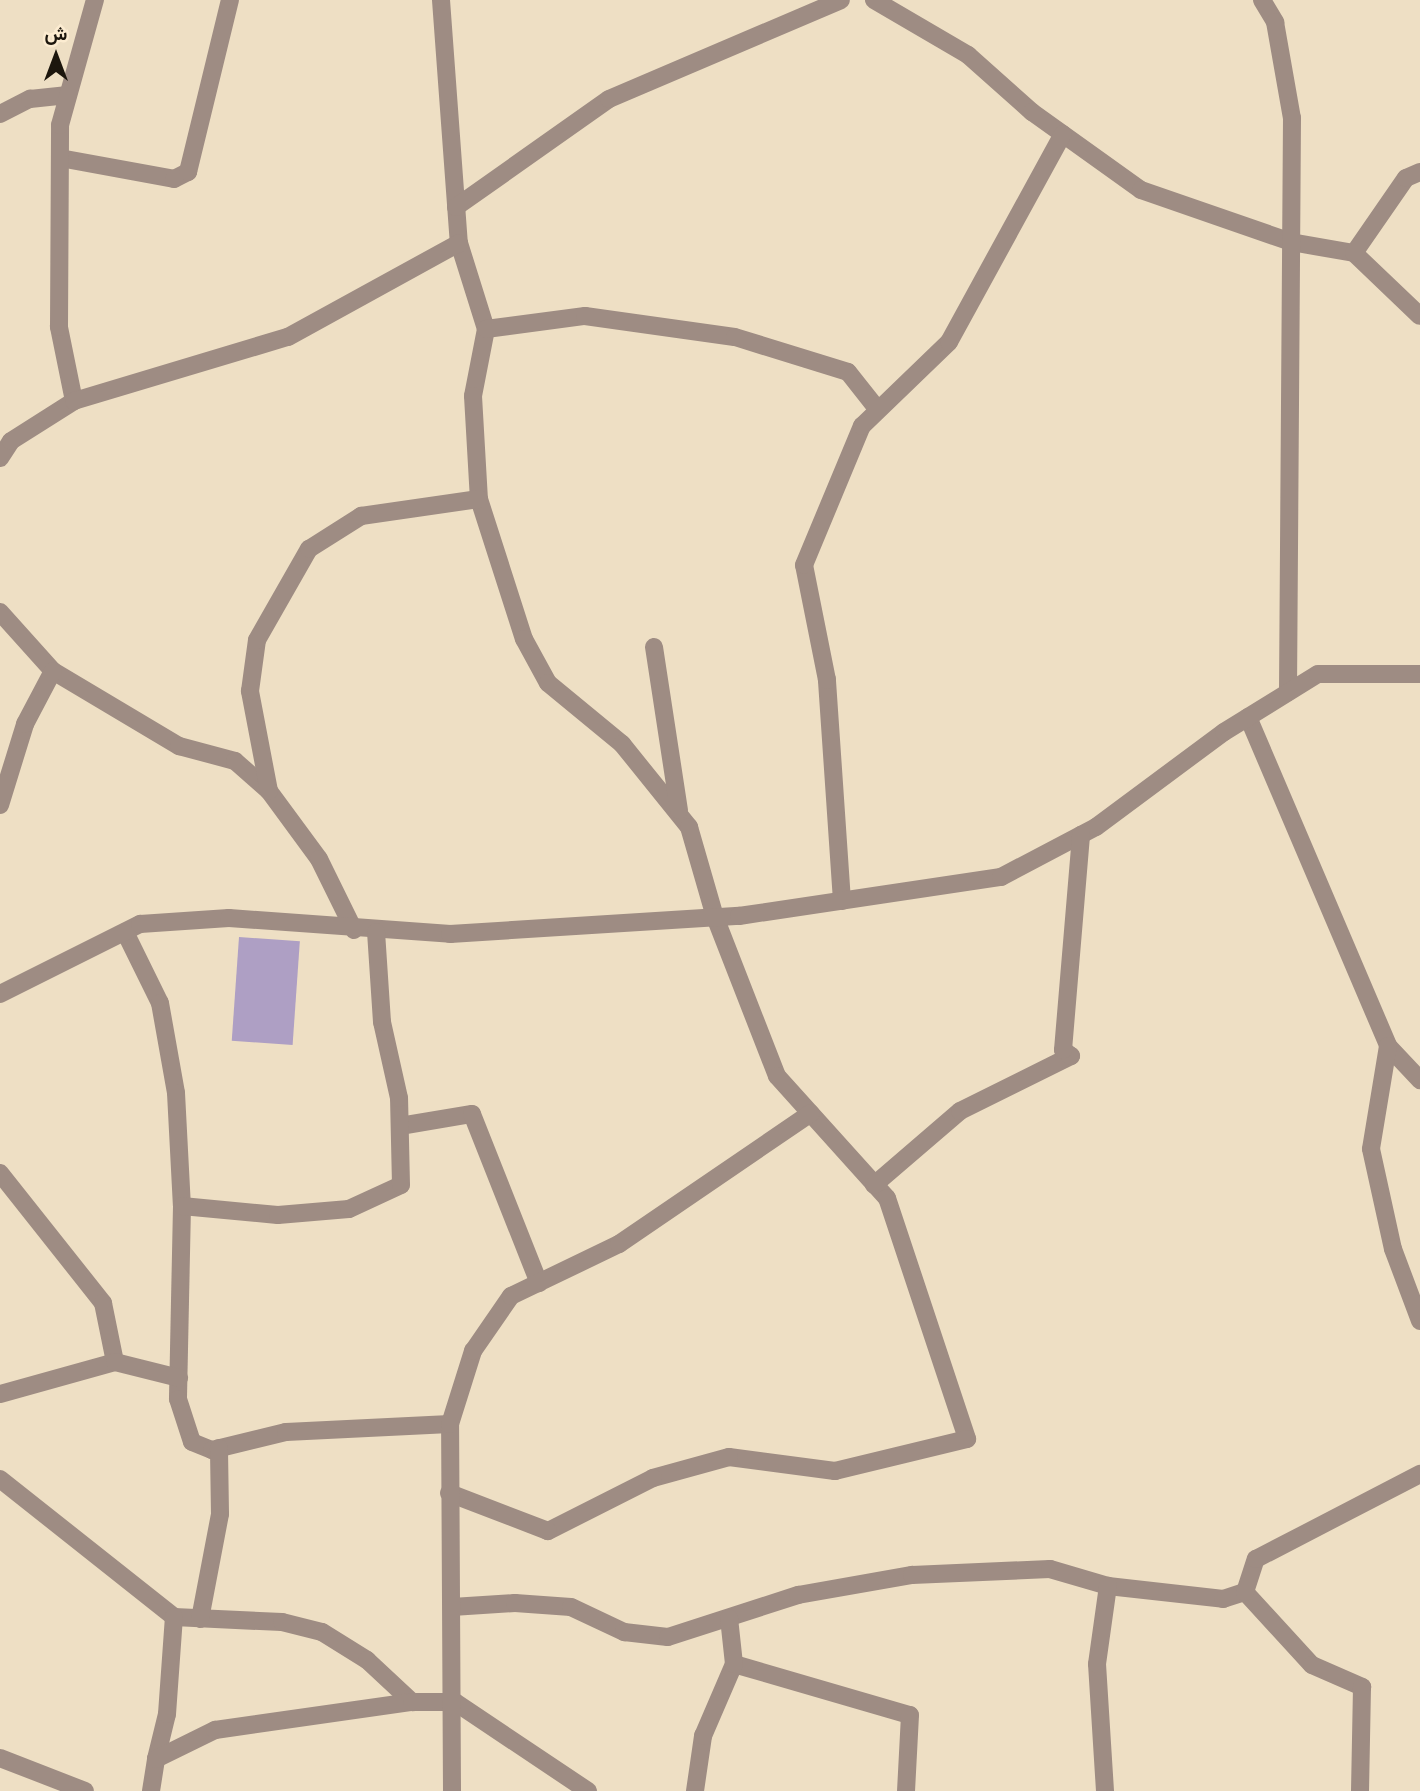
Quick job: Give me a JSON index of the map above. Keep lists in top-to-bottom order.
{
  "north": "top"
}
